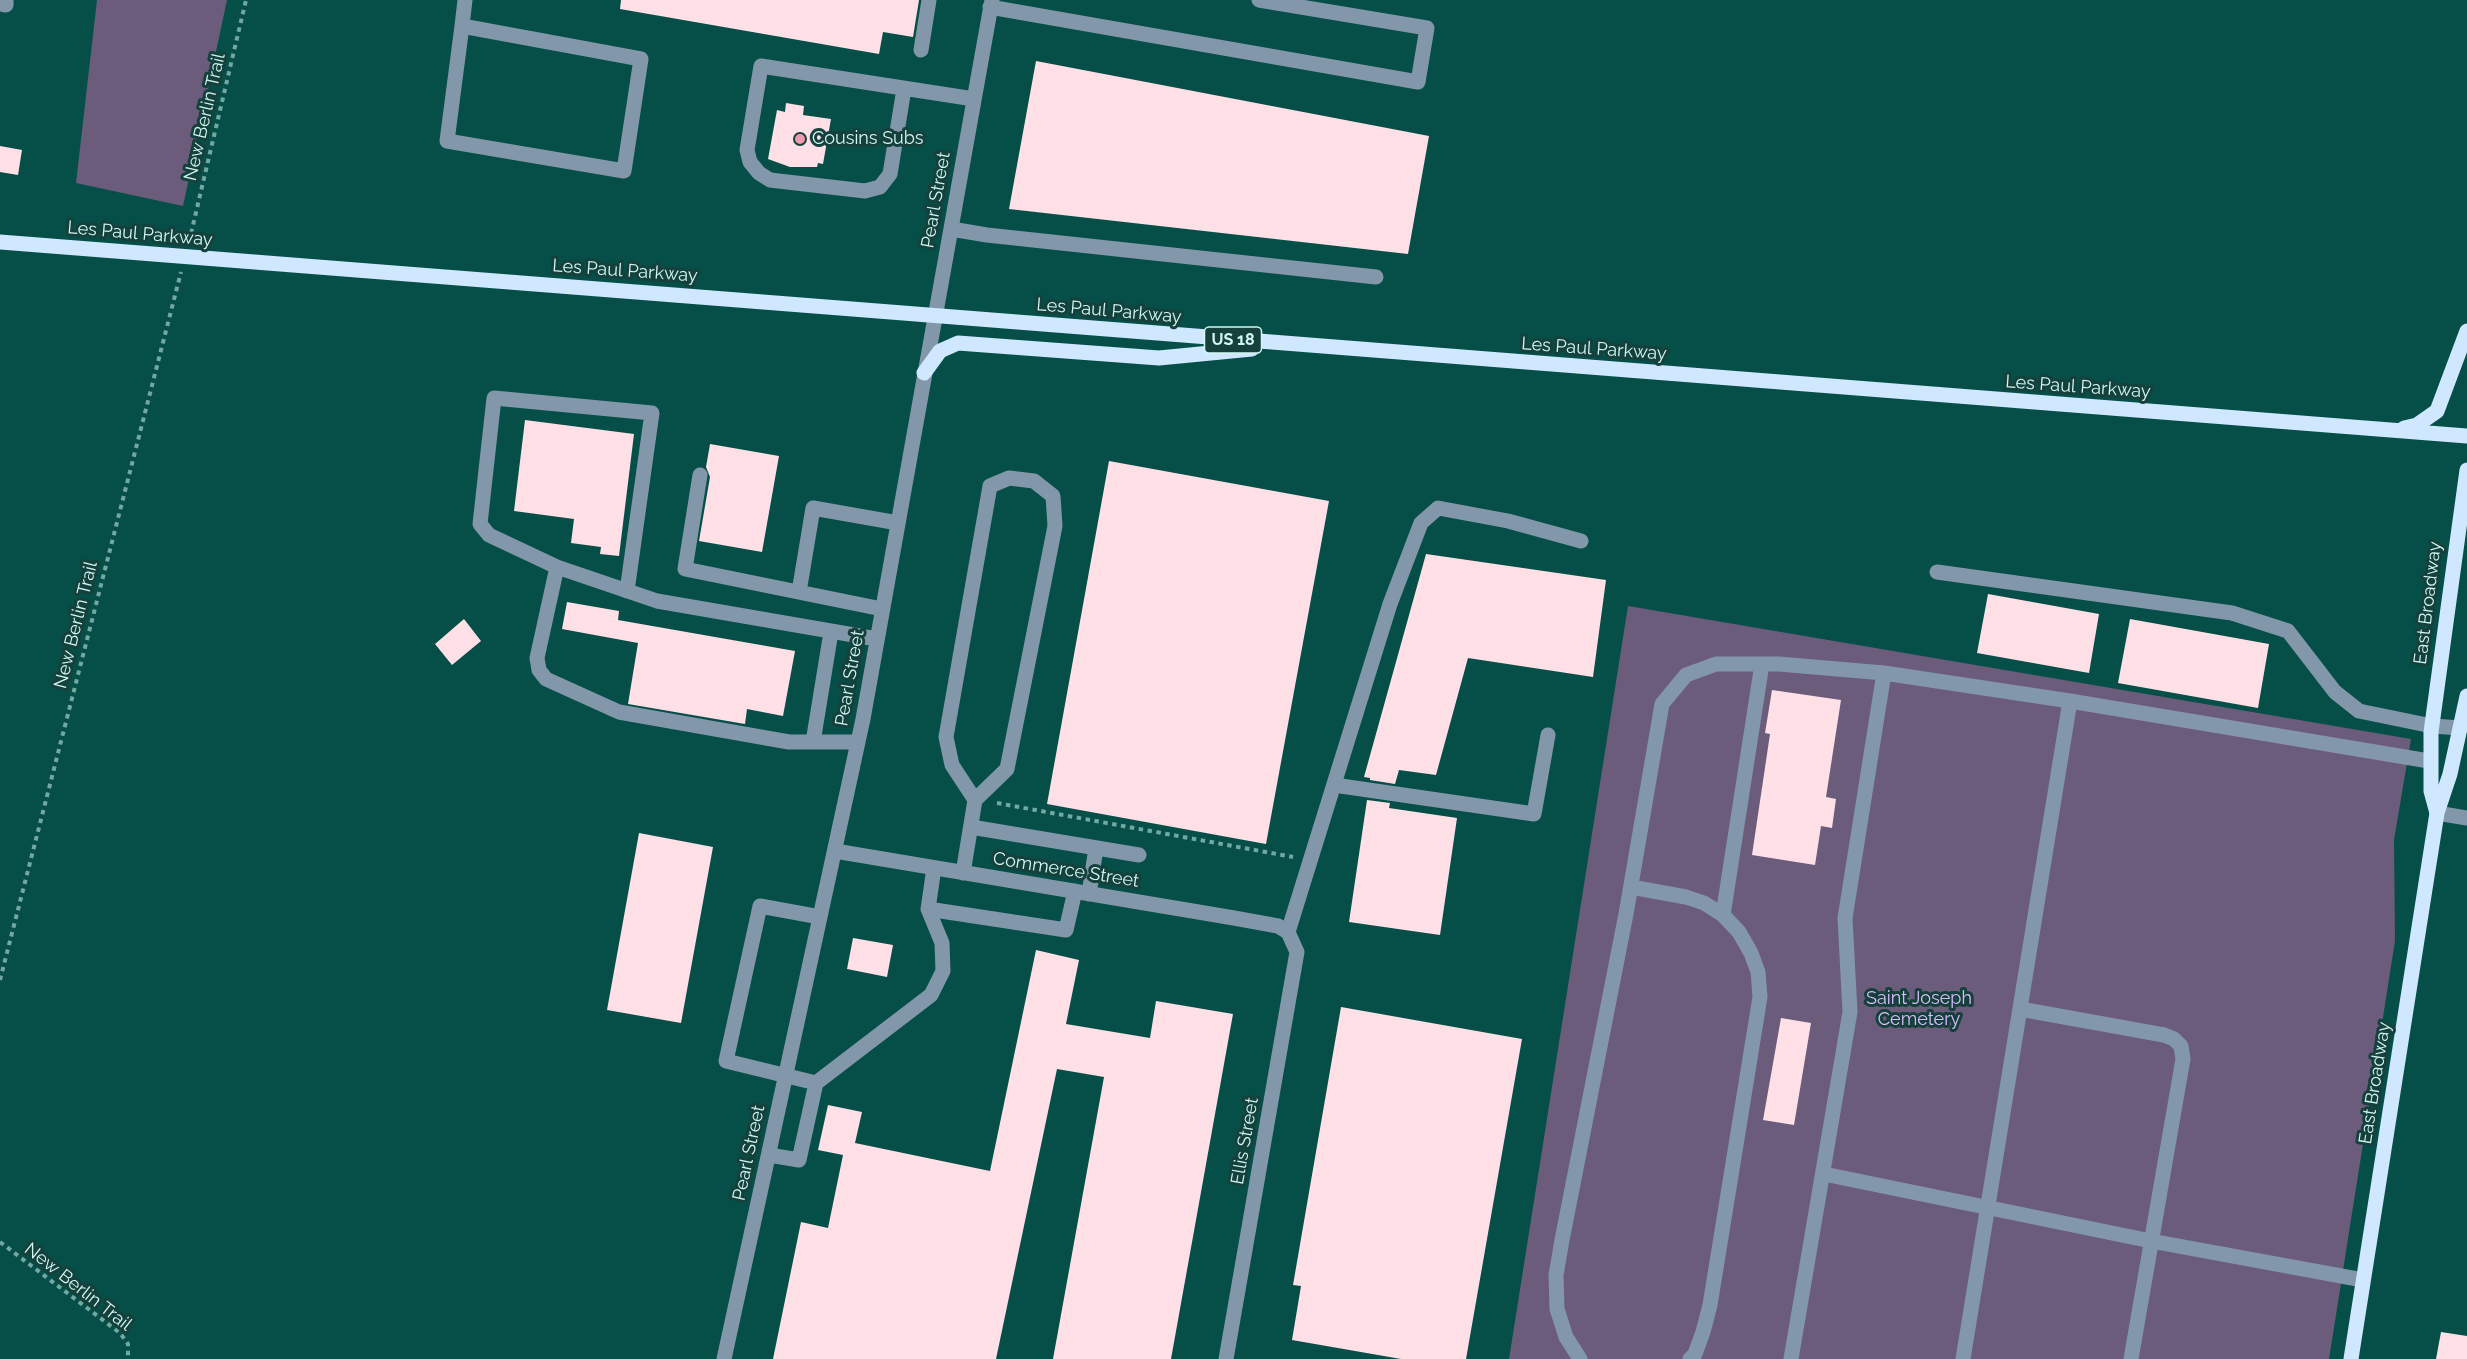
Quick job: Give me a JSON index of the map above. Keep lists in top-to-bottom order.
{
  "streets": {
    "main road": ["Les Paul Parkway", "US 18", "East Broadway"],
    "street": ["Pearl Street", "Commerce Street", "Ellis Street"],
    "path": ["New Berlin Trail"]
  },
  "crossings": [
    ["Pearl Street", "Les Paul Parkway"],
    ["Pearl Street", "Commerce Street"],
    ["Commerce Street", "Ellis Street"]
  ],
  "parks": ["Saint Joseph Cemetery"],
  "places": ["Cousins Subs"]
}
